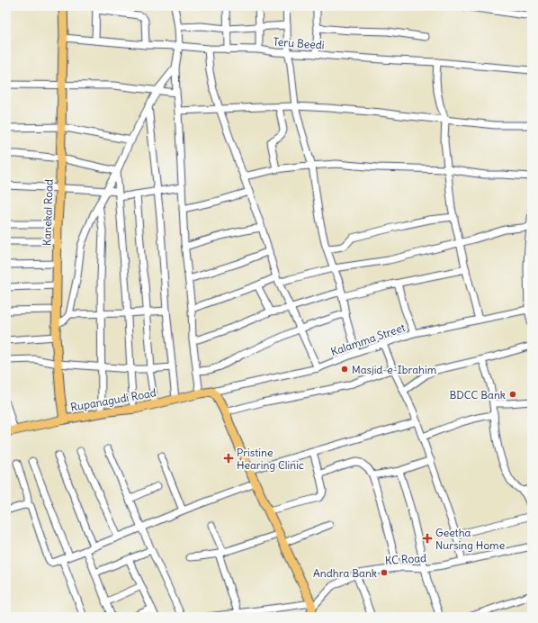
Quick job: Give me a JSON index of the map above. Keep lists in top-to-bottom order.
{
  "streets": {
    "main road": ["Kanekal Road", "Rupanagudi Road"],
    "street": ["Teru Beedi", "Kalamma Street", "KC Road"]
  },
  "crossings": [
    ["Teru Beedi", "Kanekal Road"],
    ["Kanekal Road", "Rupanagudi Road"],
    ["Kalamma Street", "Rupanagudi Road"]
  ],
  "places": {
    "other": ["Masjid-e-Ibrahim", "BDCC Bank", "Andhra Bank"],
    "health": ["Pristine Hearing Clinic", "Geetha Nursing Home"]
  }
}
